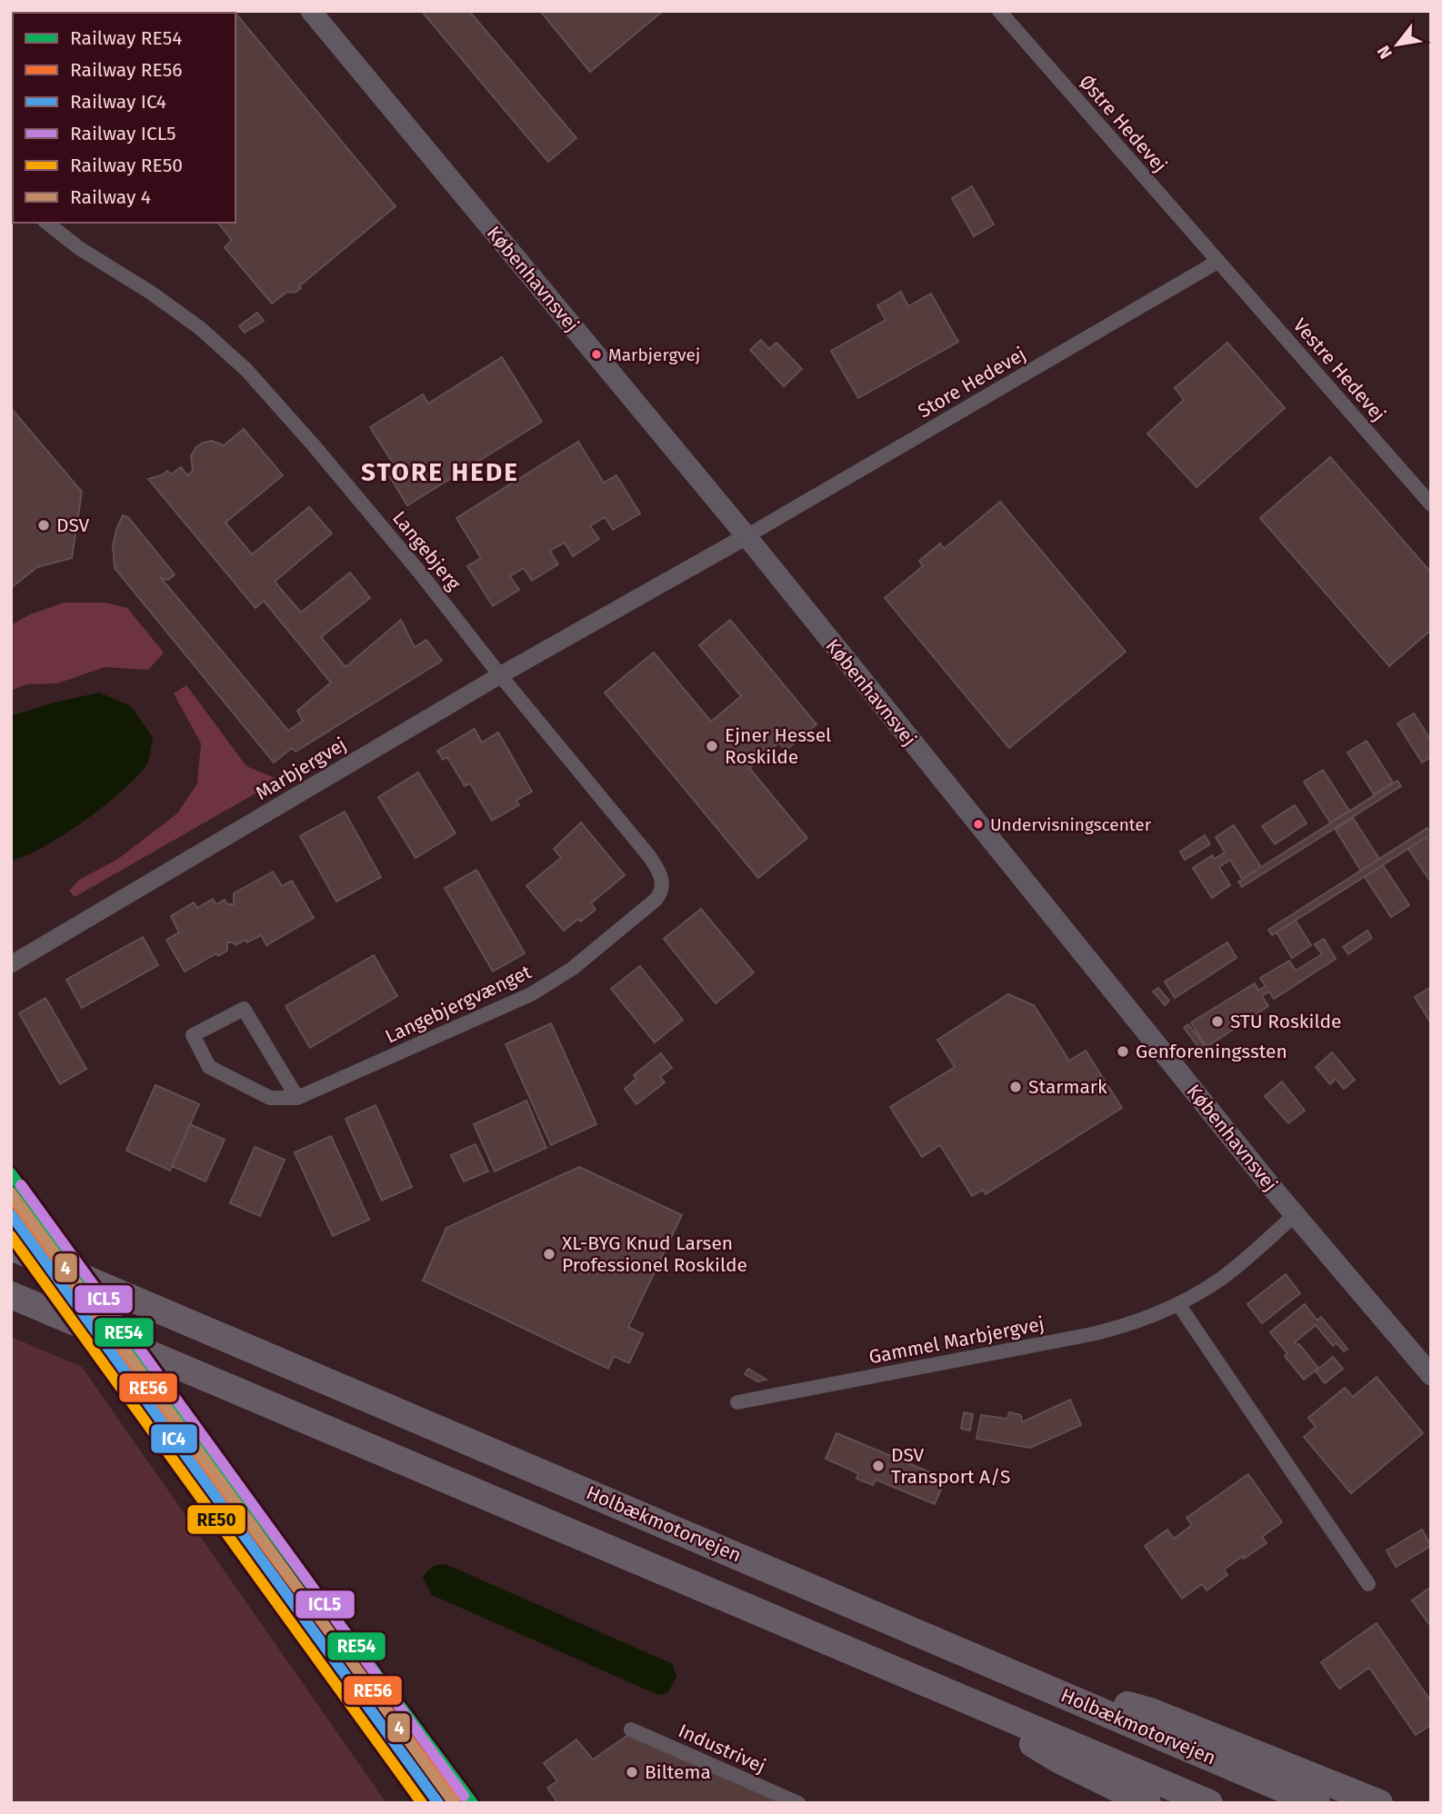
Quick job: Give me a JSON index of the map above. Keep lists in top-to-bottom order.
{
  "streets": {
    "highway": ["Holbækmotorvejen"],
    "main road": ["Københavnsvej"],
    "street": [
      "Østre Hedevej",
      "Vestre Hedevej",
      "Store Hedevej",
      "Langebjerg",
      "Marbjergvej",
      "Langebjergvænget",
      "Gammel Marbjergvej",
      "Industrivej"
    ]
  },
  "crossings": [
    ["Østre Hedevej", "Vestre Hedevej"],
    ["Østre Hedevej", "Store Hedevej"],
    ["Københavnsvej", "Store Hedevej"],
    ["Københavnsvej", "Marbjergvej"],
    ["Københavnsvej", "Gammel Marbjergvej"],
    ["Vestre Hedevej", "Store Hedevej"],
    ["Store Hedevej", "Marbjergvej"],
    ["Langebjerg", "Marbjergvej"],
    ["Langebjerg", "Langebjergvænget"]
  ],
  "districts": ["STORE HEDE"],
  "places": [
    "Marbjergvej",
    "DSV",
    "Ejner Hessel Roskilde",
    "Undervisningscenter",
    "STU Roskilde",
    "Genforeningssten",
    "Starmark",
    "XL-BYG Knud Larsen Professionel Roskilde",
    "DSV Transport A/S",
    "Biltema"
  ],
  "lines": [
    "rail line RE54",
    "rail line ICL5",
    "rail line 4",
    "rail line RE56",
    "rail line IC4",
    "rail line RE50"
  ],
  "legend": [
    "Railway RE54",
    "Railway RE56",
    "Railway IC4",
    "Railway ICL5",
    "Railway RE50",
    "Railway 4"
  ],
  "north": "bottom left"
}
